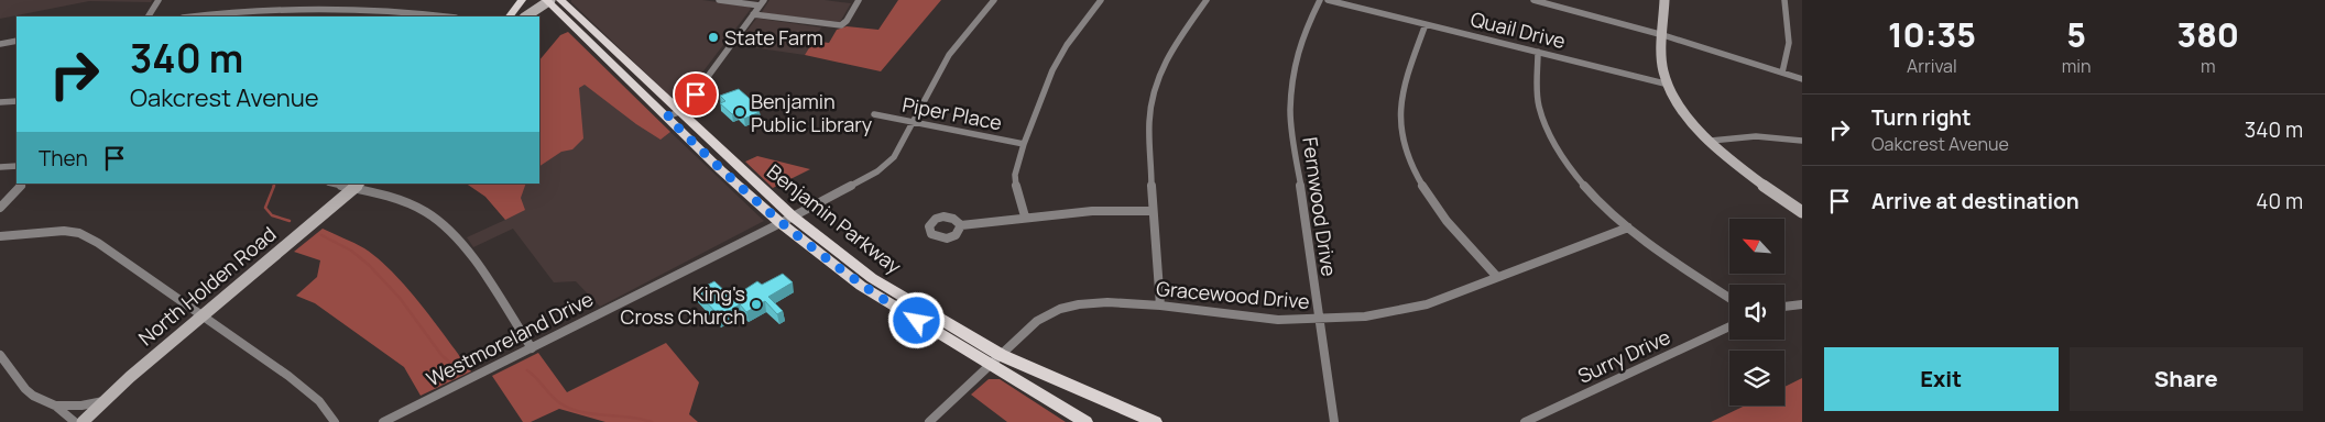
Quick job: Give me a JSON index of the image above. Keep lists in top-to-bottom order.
{
  "streets": {
    "main road": ["Benjamin Parkway"],
    "street": [
      "Quail Drive",
      "Piper Place",
      "Fernwood Drive",
      "North Holden Road",
      "Gracewood Drive",
      "Westmoreland Drive",
      "Surry Drive"
    ]
  },
  "crossings": [
    ["Piper Place", "Westmoreland Drive"],
    ["Fernwood Drive", "Gracewood Drive"],
    ["Benjamin Parkway", "Gracewood Drive"],
    ["Benjamin Parkway", "Westmoreland Drive"]
  ],
  "places": ["State Farm", "Benjamin Public Library", "King's Cross Church"],
  "north": "top left",
  "page": {
    "eta": [
      "10:35",
      "Arrival",
      "5",
      "min",
      "380",
      "m"
    ],
    "turn": ["340 m", "Oakcrest Avenue"],
    "list": [
      {
        "name": "Turn right",
        "note": "Oakcrest Avenue",
        "value": "340 m"
      },
      {
        "name": "Arrive at destination",
        "value": "40 m"
      }
    ],
    "then": "Then",
    "buttons": ["Exit", "Share"]
  }
}
